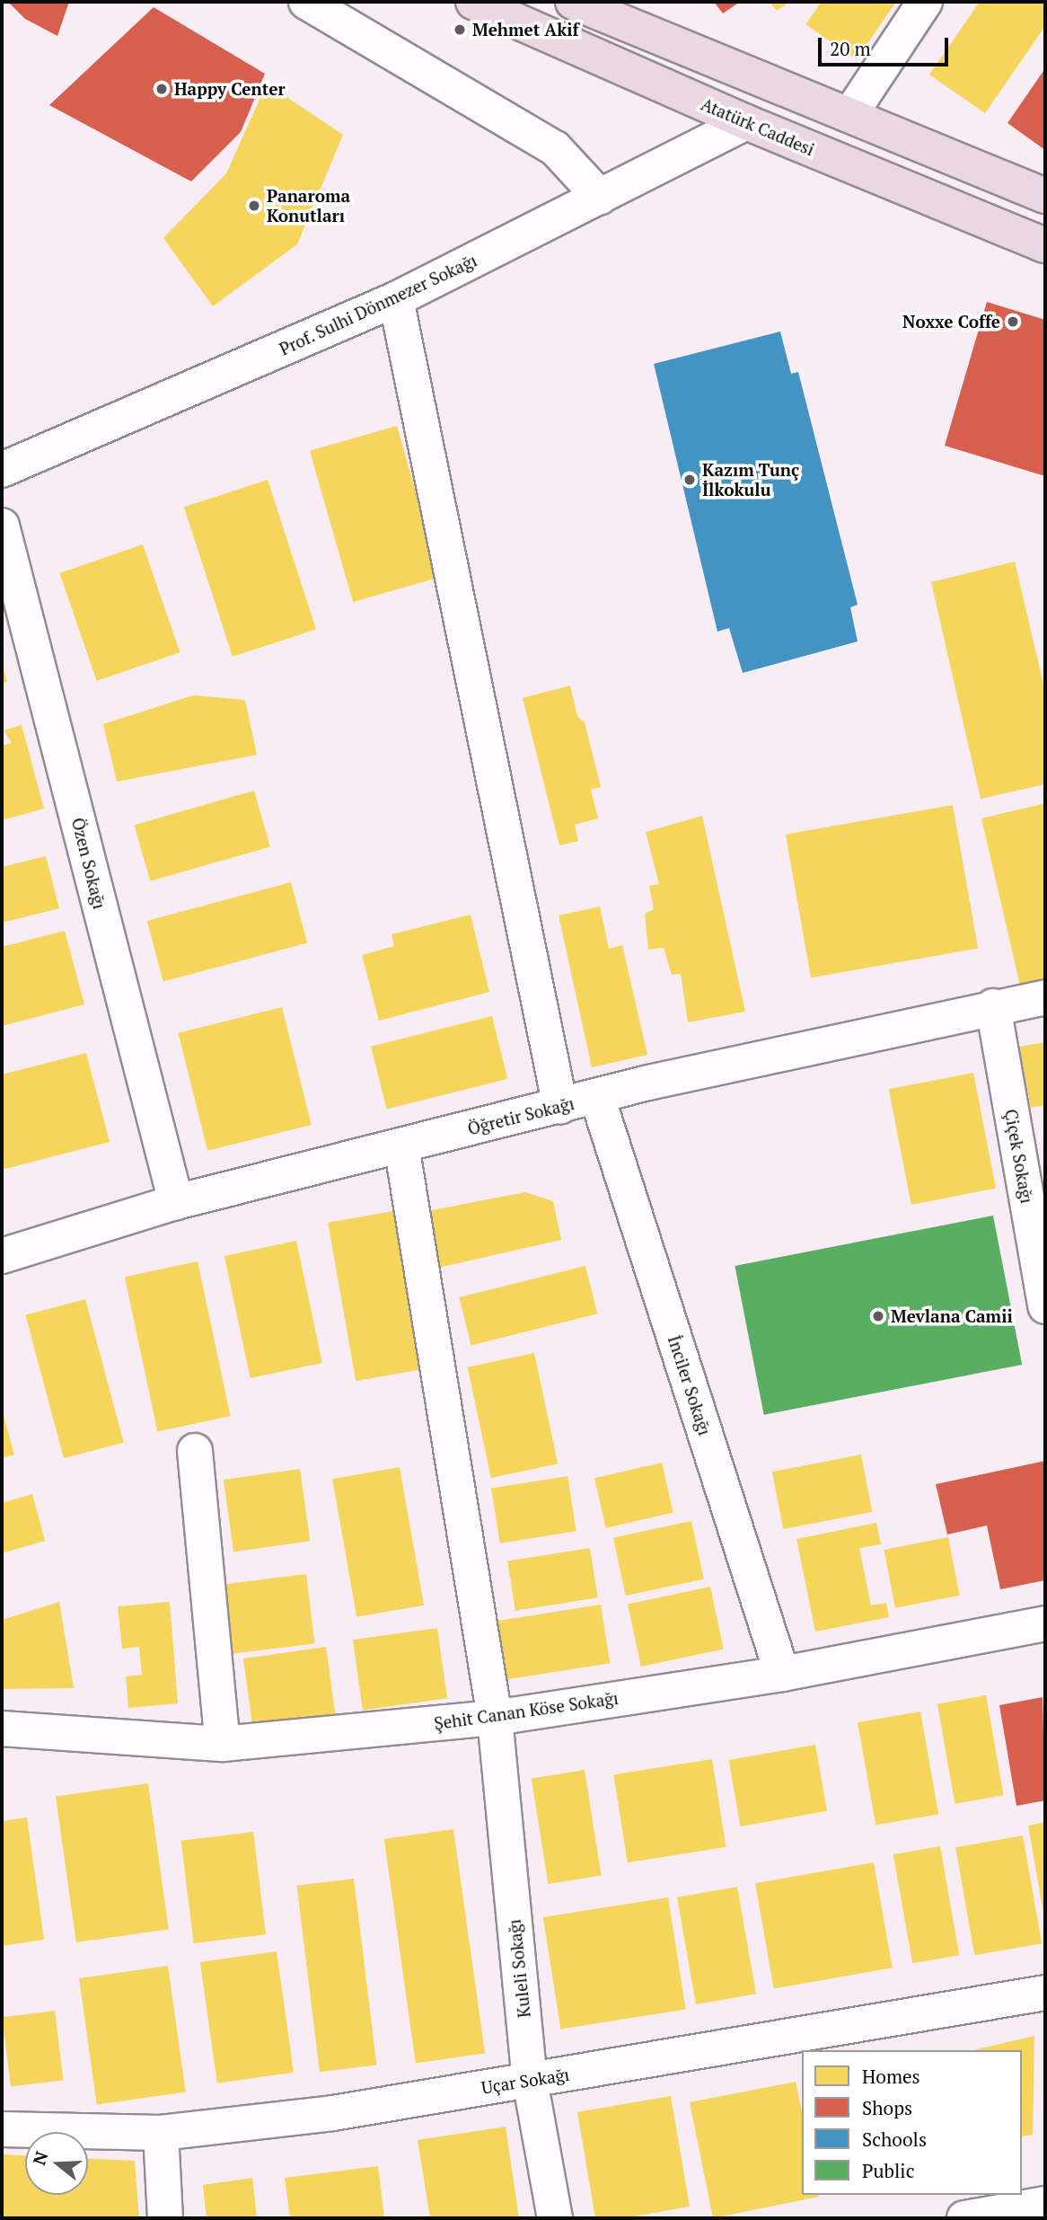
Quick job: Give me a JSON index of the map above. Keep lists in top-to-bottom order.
{
  "streets": {
    "main road": ["Atatürk Caddesi"],
    "street": [
      "Prof. Sulhi Dönmezer Sokağı",
      "Özen Sokağı",
      "Öğretir Sokağı",
      "Çiçek Sokağı",
      "İnciler Sokağı",
      "Şehit Canan Köse Sokağı",
      "Kuleli Sokağı",
      "Uçar Sokağı"
    ]
  },
  "crossings": [
    ["Atatürk Caddesi", "Prof. Sulhi Dönmezer Sokağı"],
    ["Özen Sokağı", "Öğretir Sokağı"],
    ["Öğretir Sokağı", "Çiçek Sokağı"],
    ["Öğretir Sokağı", "İnciler Sokağı"],
    ["Öğretir Sokağı", "Kuleli Sokağı"],
    ["İnciler Sokağı", "Şehit Canan Köse Sokağı"],
    ["Şehit Canan Köse Sokağı", "Kuleli Sokağı"],
    ["Kuleli Sokağı", "Uçar Sokağı"]
  ],
  "places": [
    "Mehmet Akif",
    "Happy Center",
    "Panaroma Konutları",
    "Noxxe Coffe",
    "Kazım Tunç İlkokulu",
    "Mevlana Camii"
  ],
  "legend": [
    "Homes",
    "Shops",
    "Schools",
    "Public"
  ],
  "scale_bar": "20 m",
  "north": "left"
}
